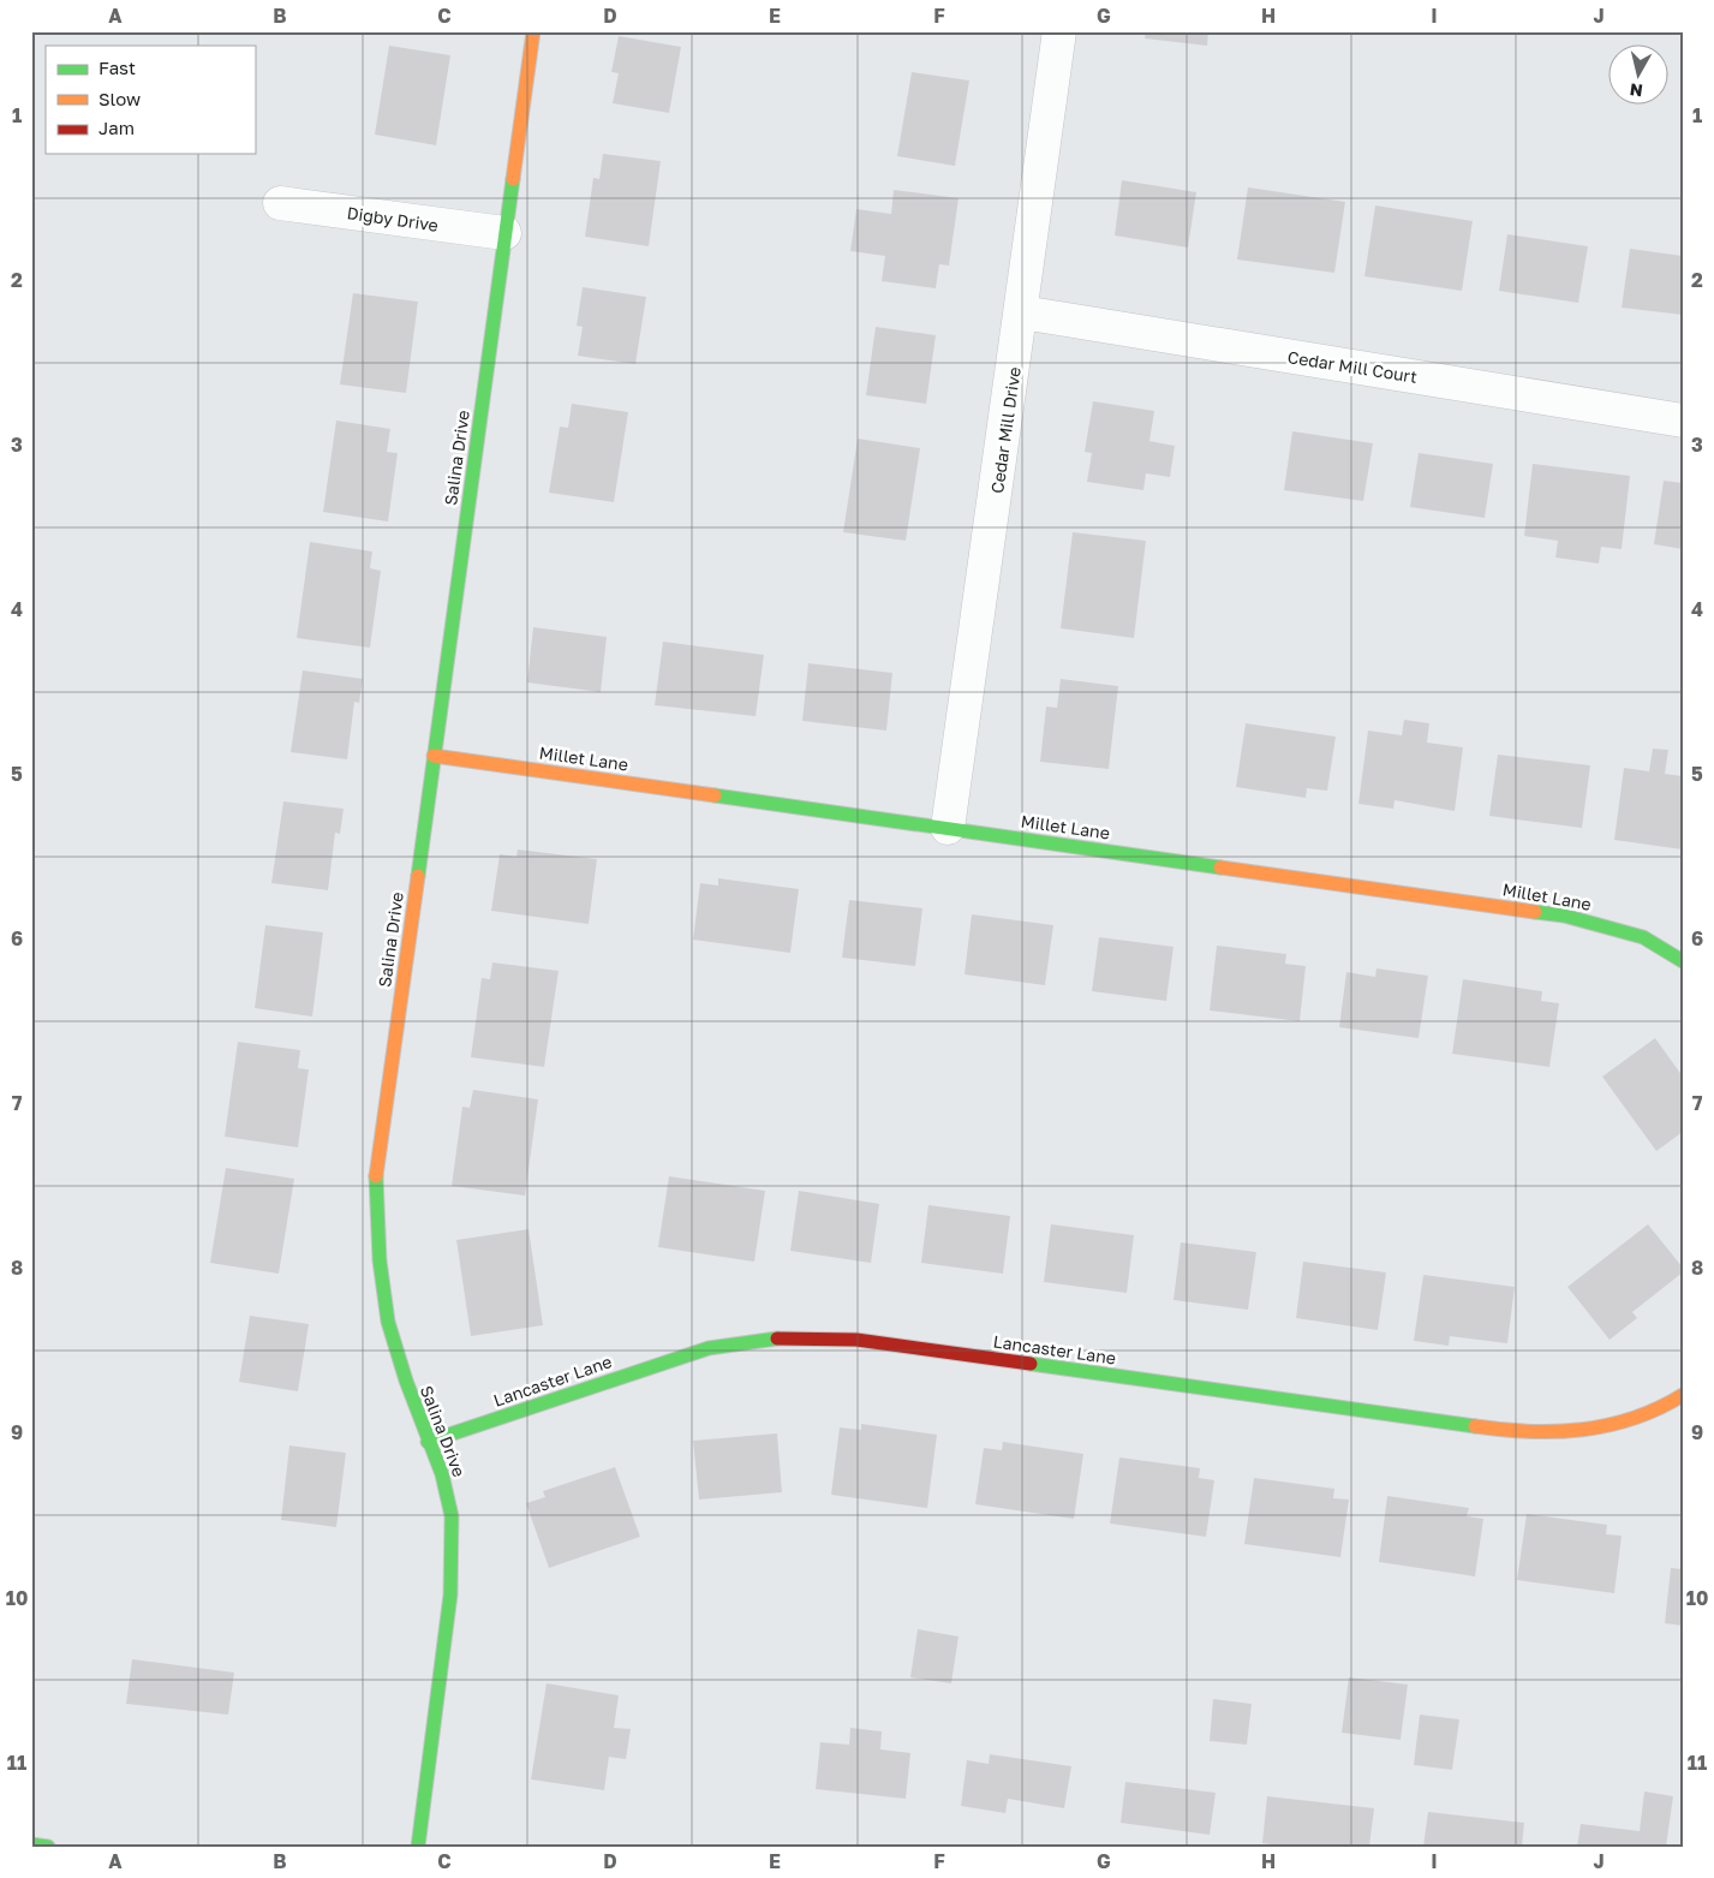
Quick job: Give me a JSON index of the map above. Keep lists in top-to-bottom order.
{
  "streets": {
    "street": [
      "Digby Drive",
      "Cedar Mill Court",
      "Cedar Mill Drive",
      "Salina Drive",
      "Millet Lane",
      "Lancaster Lane"
    ]
  },
  "crossings": [
    ["Digby Drive", "Salina Drive"],
    ["Cedar Mill Court", "Cedar Mill Drive"],
    ["Cedar Mill Drive", "Millet Lane"],
    ["Salina Drive", "Millet Lane"],
    ["Salina Drive", "Lancaster Lane"]
  ],
  "legend": ["Fast", "Slow", "Jam"],
  "north": "bottom",
  "grid": {
    "columns": [
      "A",
      "B",
      "C",
      "D",
      "E",
      "F",
      "G",
      "H",
      "I",
      "J"
    ],
    "rows": [
      "1",
      "2",
      "3",
      "4",
      "5",
      "6",
      "7",
      "8",
      "9",
      "10",
      "11"
    ]
  }
}
